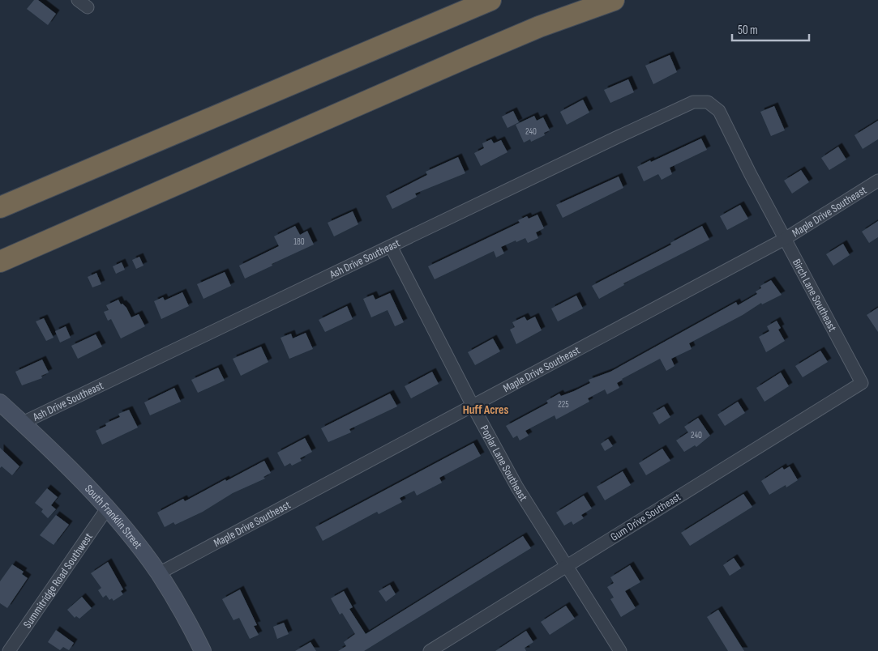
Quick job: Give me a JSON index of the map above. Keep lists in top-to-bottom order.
{
  "streets": {
    "main road": ["South Franklin Street"],
    "street": [
      "Maple Drive Southeast",
      "Ash Drive Southeast",
      "Birch Lane Southeast",
      "Poplar Lane Southeast",
      "Gum Drive Southeast",
      "Summitridge Road Southwest"
    ]
  },
  "crossings": [
    ["Maple Drive Southeast", "Birch Lane Southeast"],
    ["Maple Drive Southeast", "Poplar Lane Southeast"],
    ["Maple Drive Southeast", "South Franklin Street"],
    ["Ash Drive Southeast", "Birch Lane Southeast"],
    ["Ash Drive Southeast", "Poplar Lane Southeast"],
    ["Ash Drive Southeast", "South Franklin Street"],
    ["Birch Lane Southeast", "Gum Drive Southeast"],
    ["Poplar Lane Southeast", "Gum Drive Southeast"],
    ["South Franklin Street", "Summitridge Road Southwest"]
  ],
  "districts": ["Huff Acres"],
  "house_numbers": [
    "240",
    "180",
    "225",
    "240"
  ],
  "scale_bar": "50 m"
}
